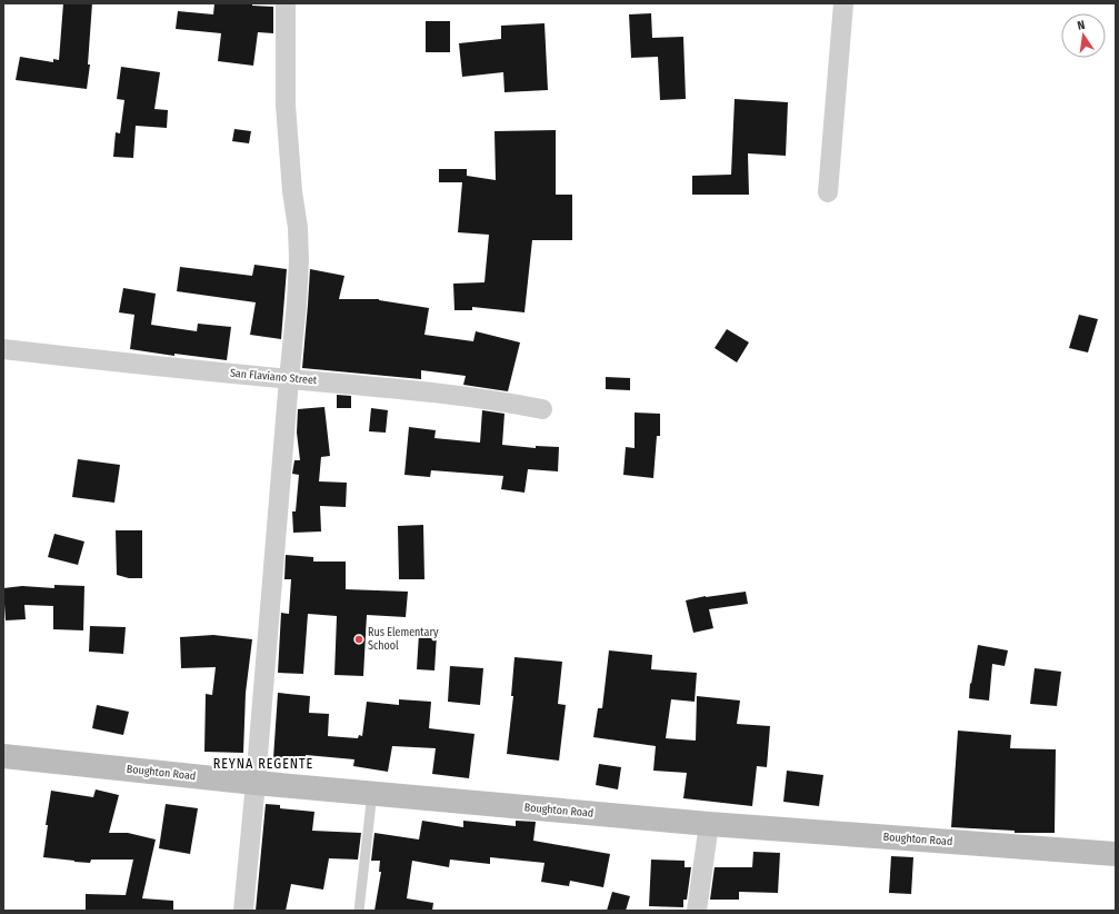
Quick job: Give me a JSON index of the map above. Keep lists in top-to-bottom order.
{
  "streets": {
    "main road": ["Boughton Road"],
    "street": ["San Flaviano Street"]
  },
  "districts": ["REYNA REGENTE"],
  "places": ["Rus Elementary School"],
  "north": "top"
}
